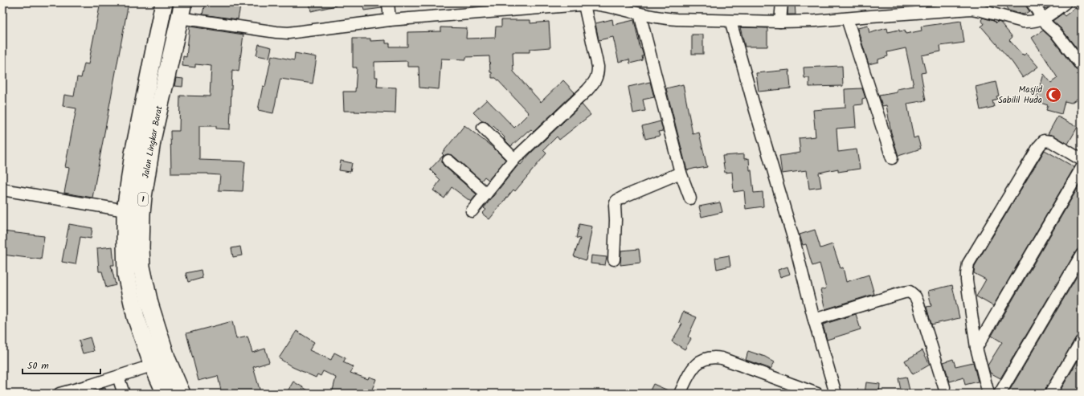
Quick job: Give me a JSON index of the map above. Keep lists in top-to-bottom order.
{
  "streets": {
    "highway": ["Jalan Lingkar Barat", "1"]
  },
  "places": {
    "mosque": ["Masjid Sabilil Huda"]
  },
  "scale_bar": "50 m"
}
